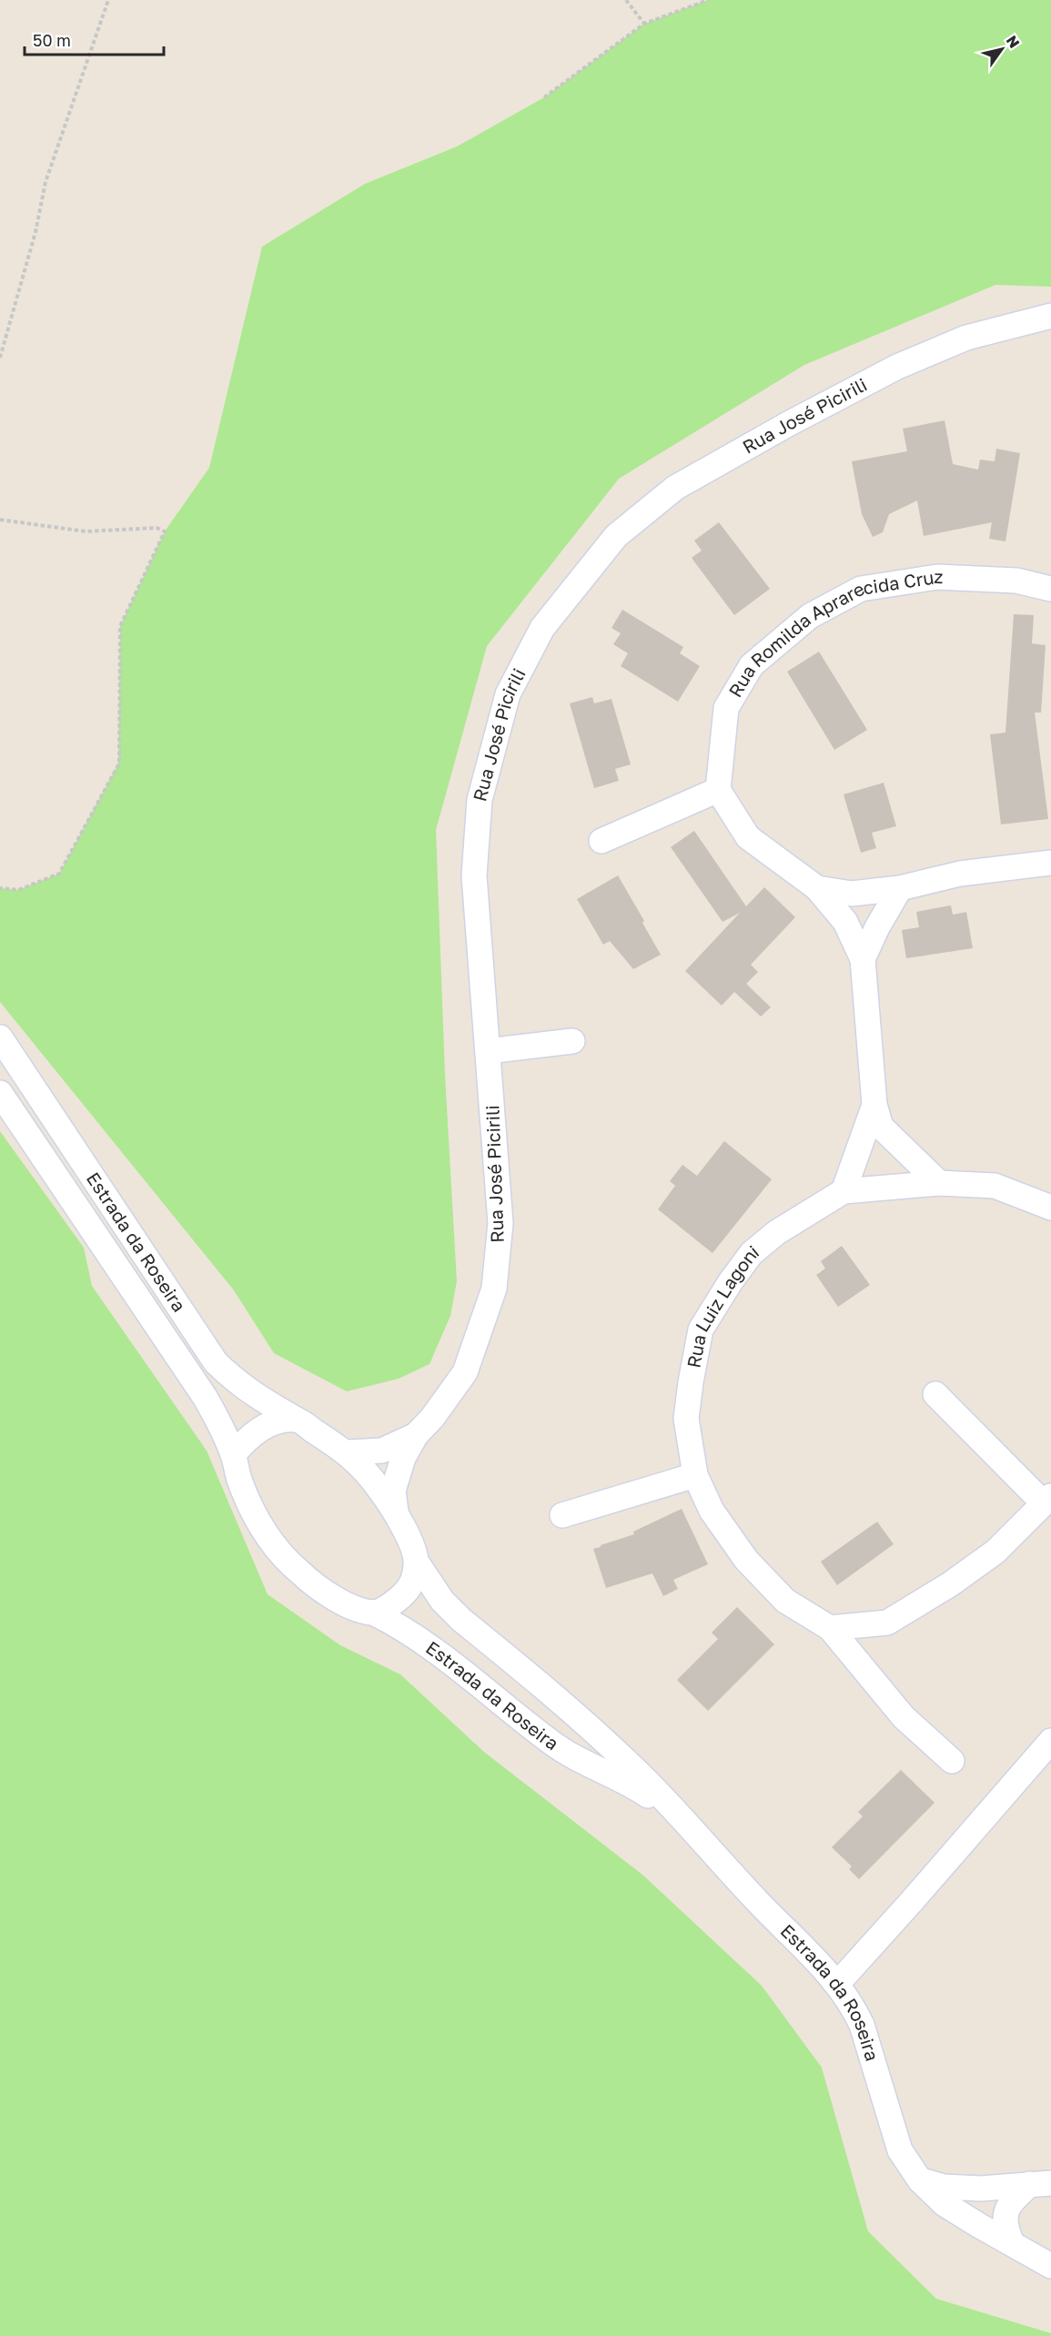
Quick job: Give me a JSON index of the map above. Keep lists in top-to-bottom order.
{
  "streets": {
    "street": [
      "Rua José Picirili",
      "Rua Romilda Aprarecida Cruz",
      "Estrada da Roseira",
      "Rua Luiz Lagoni"
    ]
  },
  "scale_bar": "50 m",
  "north": "top right"
}
